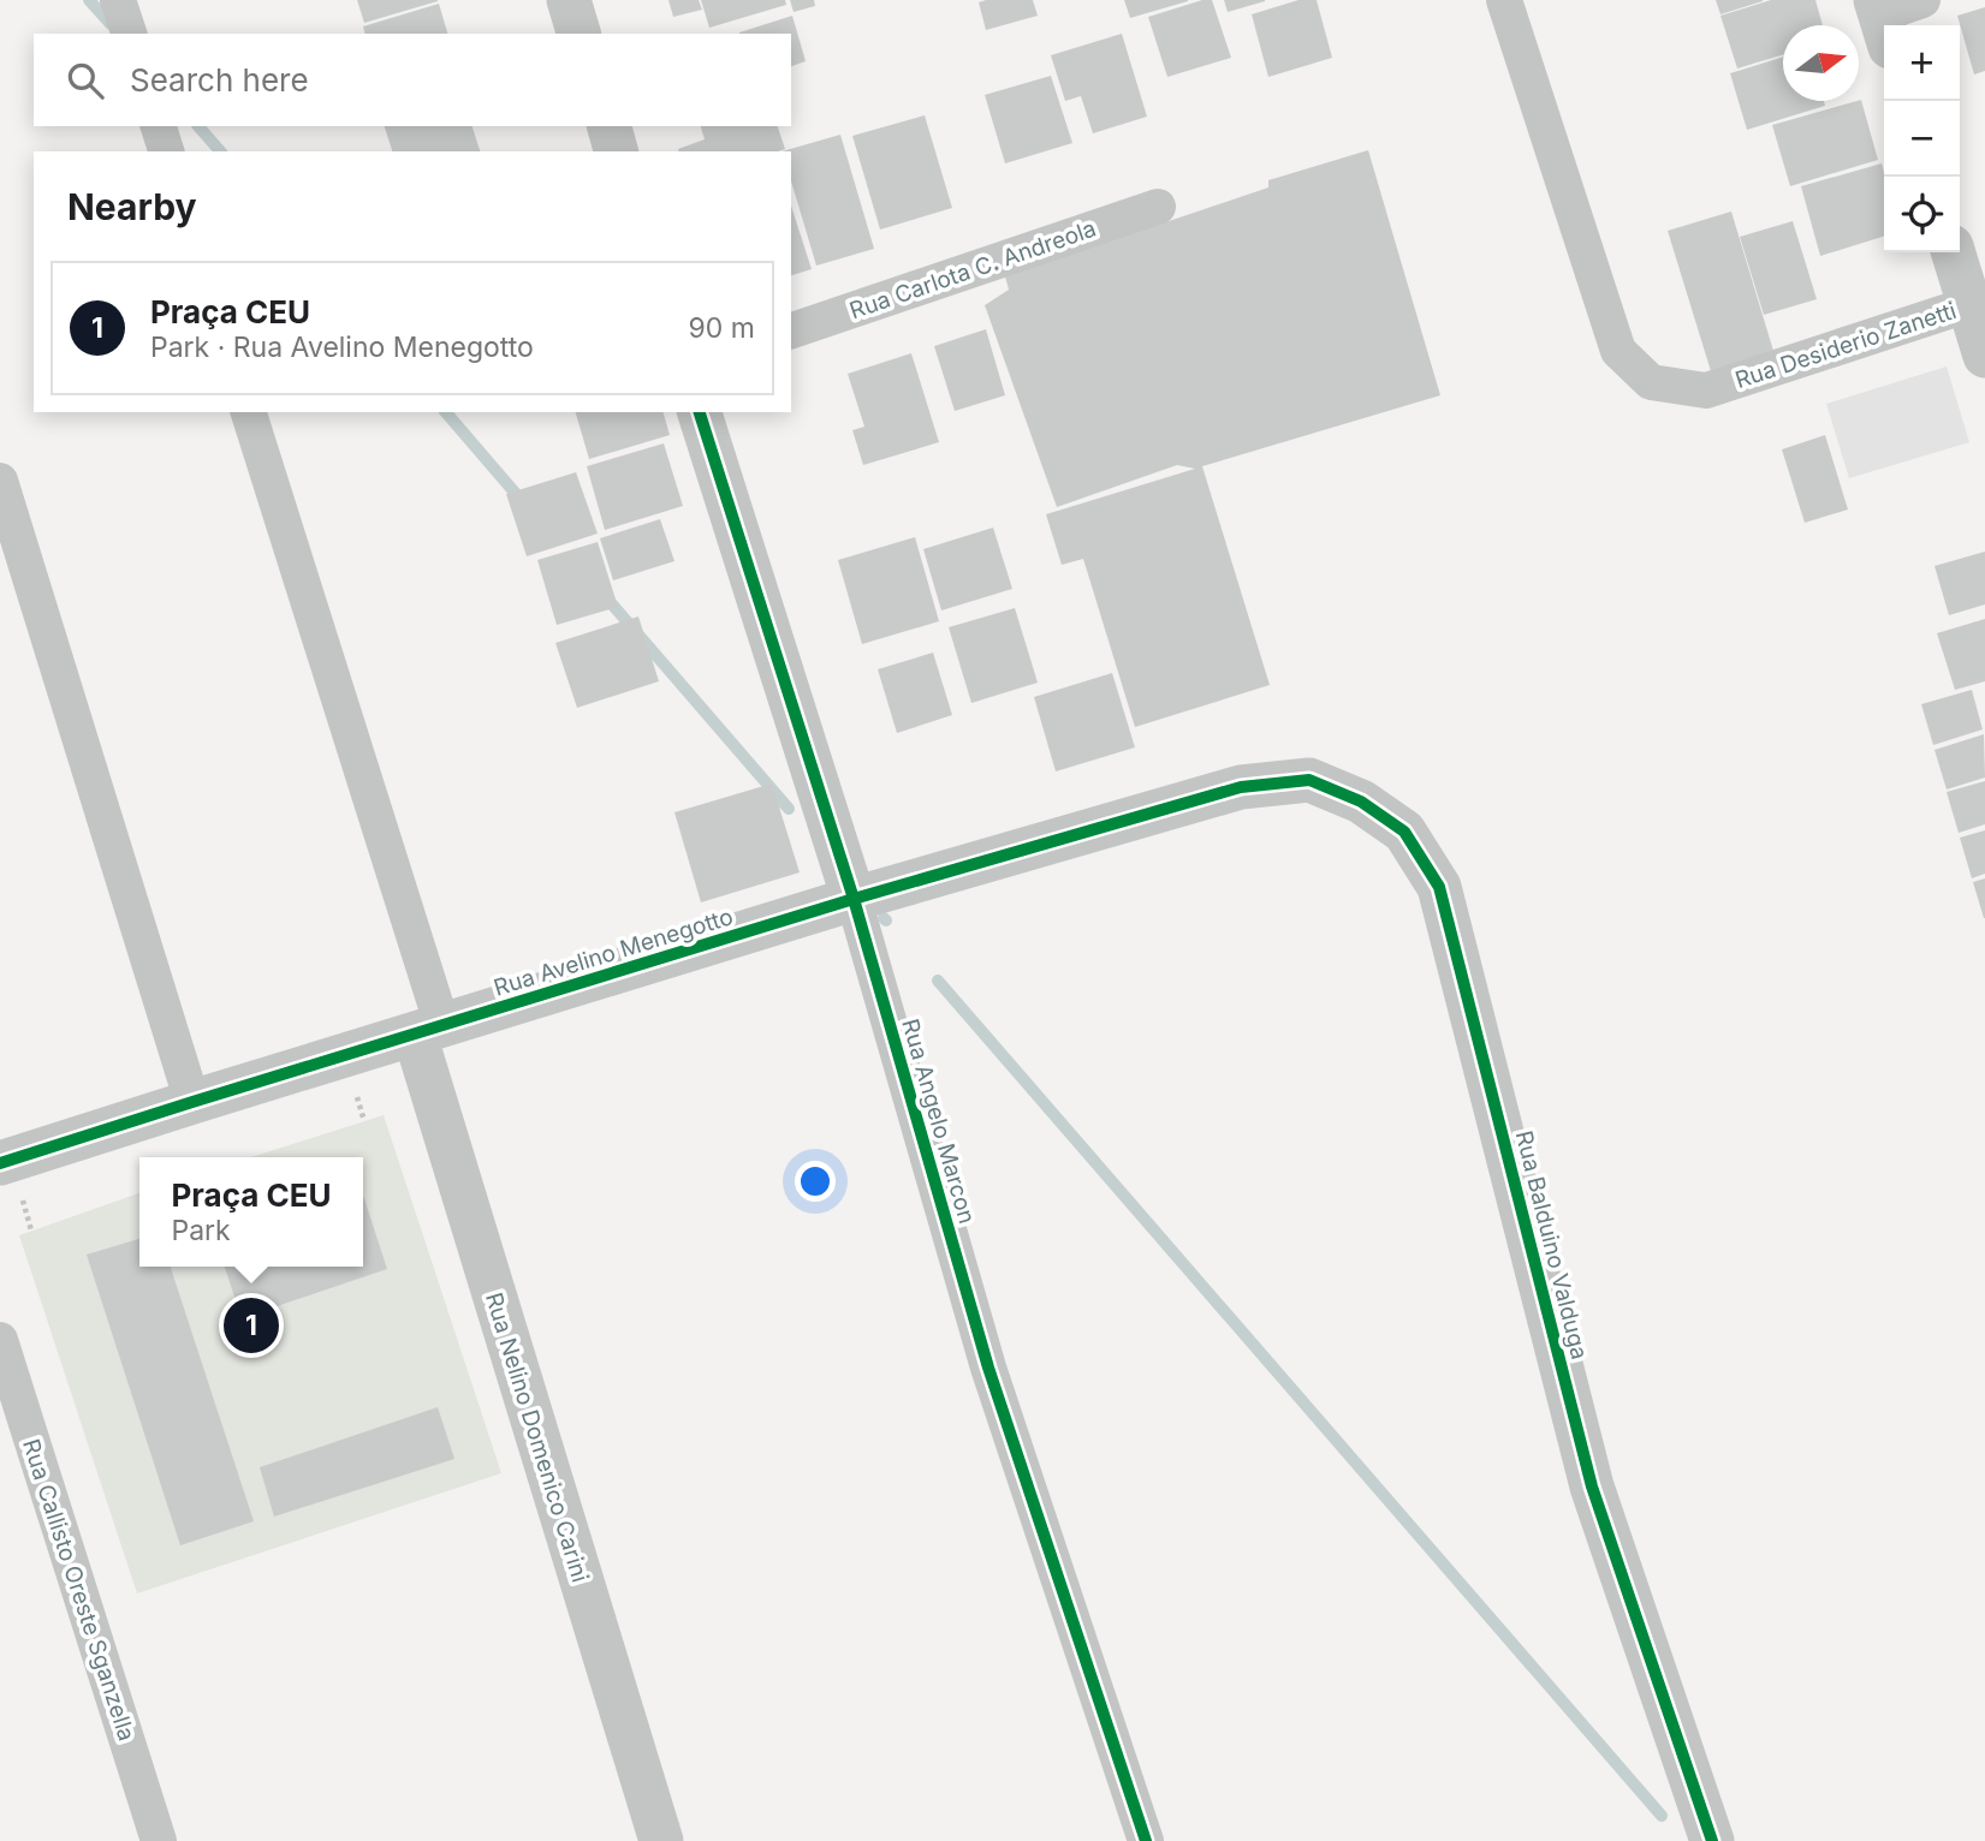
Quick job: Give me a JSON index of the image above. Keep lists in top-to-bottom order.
{
  "streets": {
    "street": [
      "Rua Carlota C. Andreola",
      "Rua Desiderio Zanetti",
      "Rua Avelino Menegotto",
      "Rua Angelo Marcon",
      "Rua Balduino Valduga",
      "Rua Nelino Domenico Carini",
      "Rua Callisto Oreste Sganzella"
    ]
  },
  "crossings": [
    ["Rua Avelino Menegotto", "Rua Angelo Marcon"],
    ["Rua Avelino Menegotto", "Rua Balduino Valduga"],
    ["Rua Avelino Menegotto", "Rua Nelino Domenico Carini"]
  ],
  "north": "right",
  "page": {
    "map_buttons": ["+", "−"],
    "search": "Search here",
    "heading": "Nearby",
    "list": [
      {
        "mark": "1",
        "name": "Praça CEU",
        "note": "Park · Rua Avelino Menegotto",
        "value": "90 m"
      }
    ],
    "popup": ["Praça CEU", "Park"],
    "pins": "1"
  }
}
